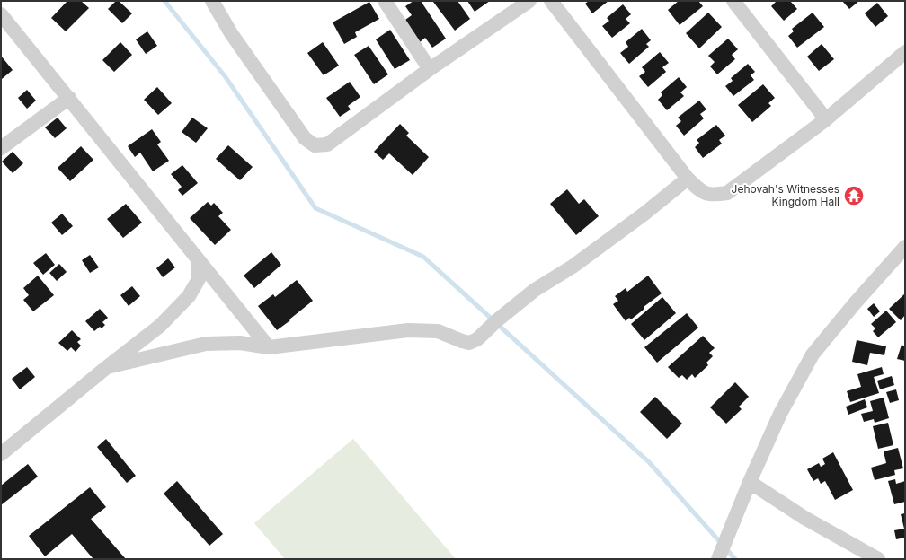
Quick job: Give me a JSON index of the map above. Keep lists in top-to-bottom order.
{
  "places": {
    "temple": ["Jehovah's Witnesses Kingdom Hall"]
  }
}
